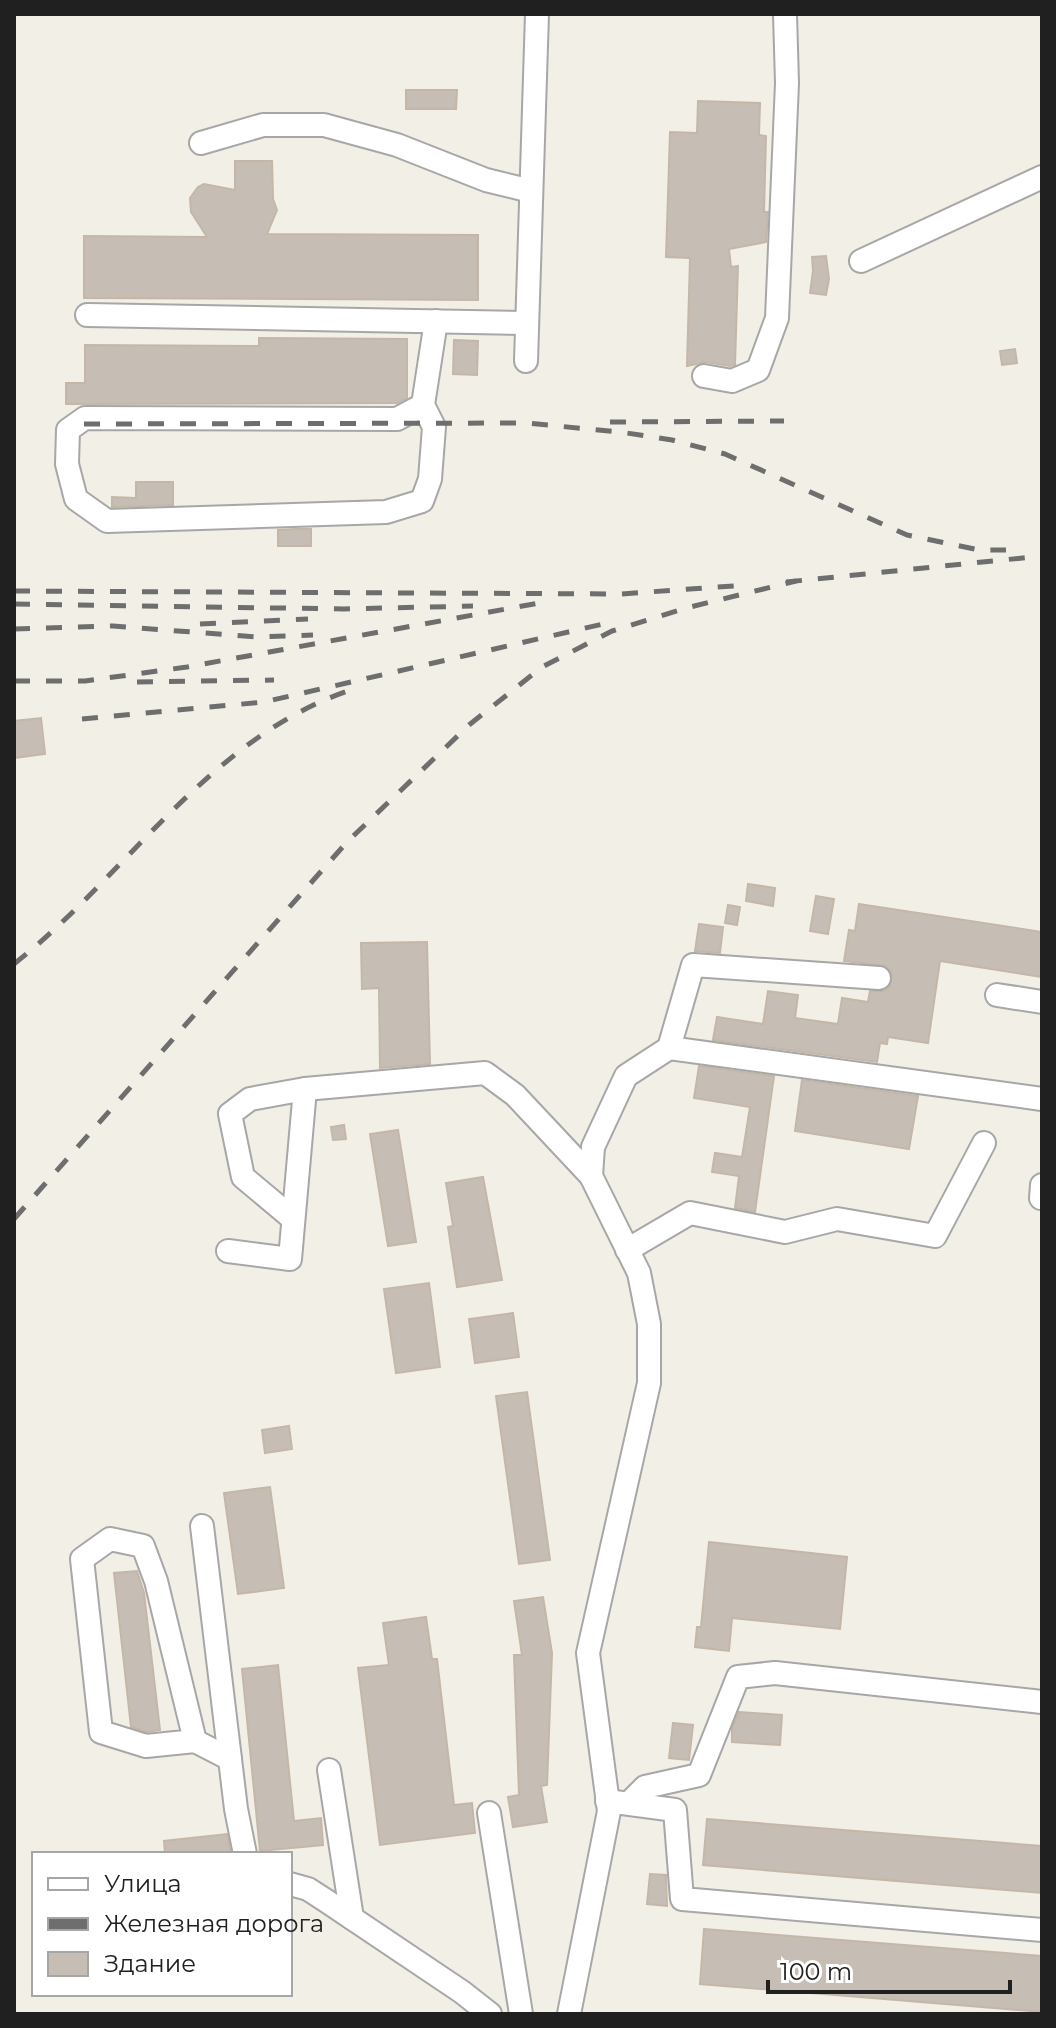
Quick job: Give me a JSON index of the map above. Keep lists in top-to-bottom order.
{
  "legend": ["Улица", "Железная дорога", "Здание"],
  "scale_bar": "100 m"
}
